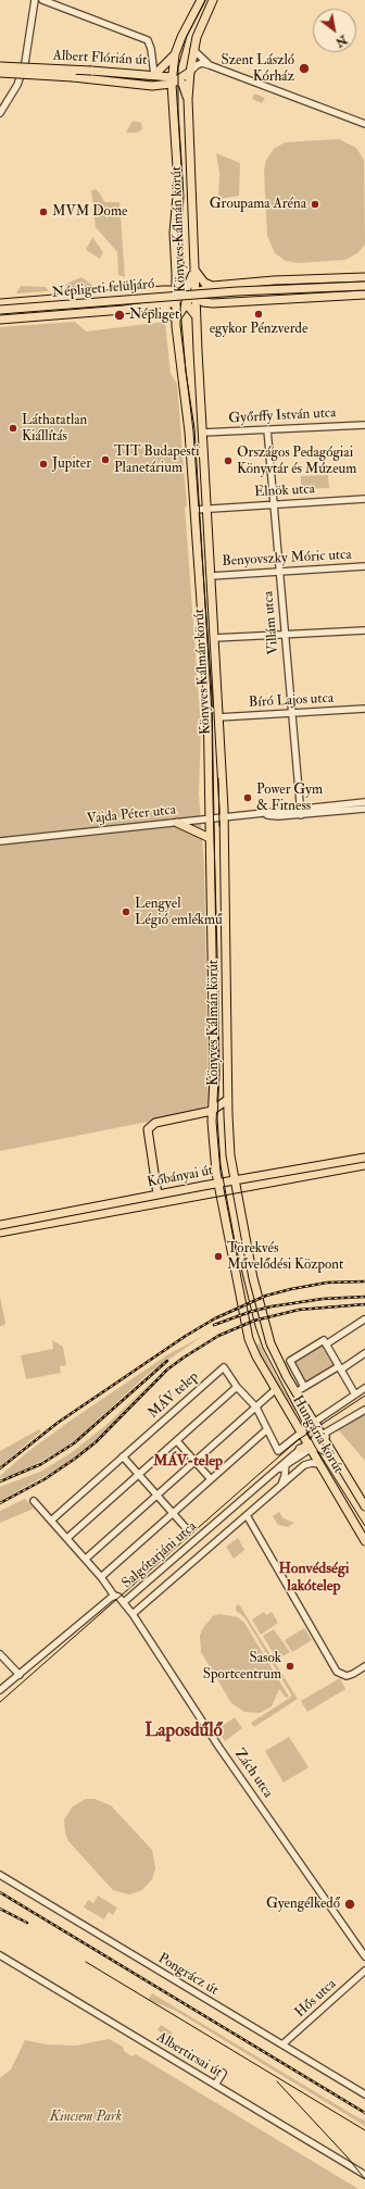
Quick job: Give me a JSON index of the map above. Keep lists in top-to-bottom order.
{
  "streets": {
    "main road": [
      "Albert Flórián út",
      "Könyves Kálmán körút",
      "Népligeti felüljáró",
      "Kőbányai út",
      "Hungária körút"
    ],
    "street": [
      "Győrffy István utca",
      "Elnök utca",
      "Benyovszky Móric utca",
      "Villám utca",
      "Bíró Lajos utca",
      "Vajda Péter utca",
      "MÁV telep",
      "Salgótarjáni utca",
      "Zách utca",
      "Pongrácz út",
      "Hős utca",
      "Albertirsai út"
    ]
  },
  "crossings": [
    ["Albert Flórián út", "Könyves Kálmán körút"],
    ["Könyves Kálmán körút", "Győrffy István utca"],
    ["Könyves Kálmán körút", "Elnök utca"],
    ["Könyves Kálmán körút", "Benyovszky Móric utca"],
    ["Könyves Kálmán körút", "Bíró Lajos utca"],
    ["Könyves Kálmán körút", "Vajda Péter utca"],
    ["Könyves Kálmán körút", "Kőbányai út"],
    ["Könyves Kálmán körút", "Hungária körút"],
    ["Győrffy István utca", "Villám utca"],
    ["Elnök utca", "Villám utca"],
    ["Benyovszky Móric utca", "Villám utca"],
    ["Villám utca", "Bíró Lajos utca"],
    ["Villám utca", "Vajda Péter utca"],
    ["MÁV telep", "Hungária körút"],
    ["MÁV telep", "Salgótarjáni utca"],
    ["Hungária körút", "Salgótarjáni utca"],
    ["Salgótarjáni utca", "Zách utca"],
    ["Pongrácz út", "Hős utca"]
  ],
  "districts": ["MÁV-telep", "Honvédségi lakótelep", "Laposdűlő"],
  "parks": ["Kincsem Park"],
  "places": [
    "Szent László Kórház",
    "Groupama Aréna",
    "MVM Dome",
    "egykor Pénzverde",
    "Népliget",
    "Láthatatlan Kiállítás",
    "TIT Budapesti Planetárium",
    "Országos Pedagógiai Könyvtár és Múzeum",
    "Jupiter",
    "Power Gym & Fitness",
    "Lengyel Légió emlékmű",
    "Törekvés Művelődési Központ",
    "Sasok Sportcentrum",
    "Gyengélkedő"
  ],
  "north": "bottom right"
}
